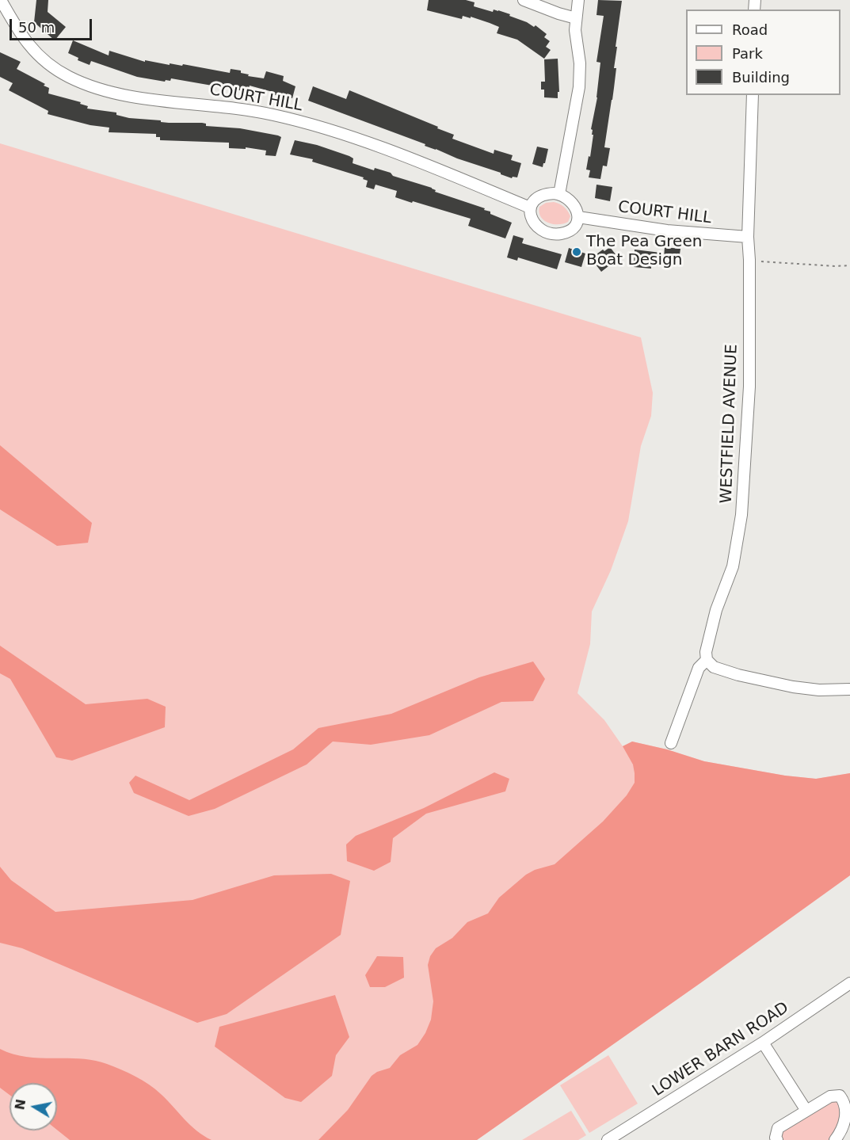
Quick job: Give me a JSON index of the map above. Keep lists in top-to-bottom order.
{
  "streets": {
    "street": ["COURT HILL", "WESTFIELD AVENUE", "LOWER BARN ROAD"]
  },
  "crossings": [
    ["COURT HILL", "WESTFIELD AVENUE"]
  ],
  "places": ["The Pea Green Boat Design"],
  "legend": ["Road", "Park", "Building"],
  "scale_bar": "50 m",
  "north": "left"
}
